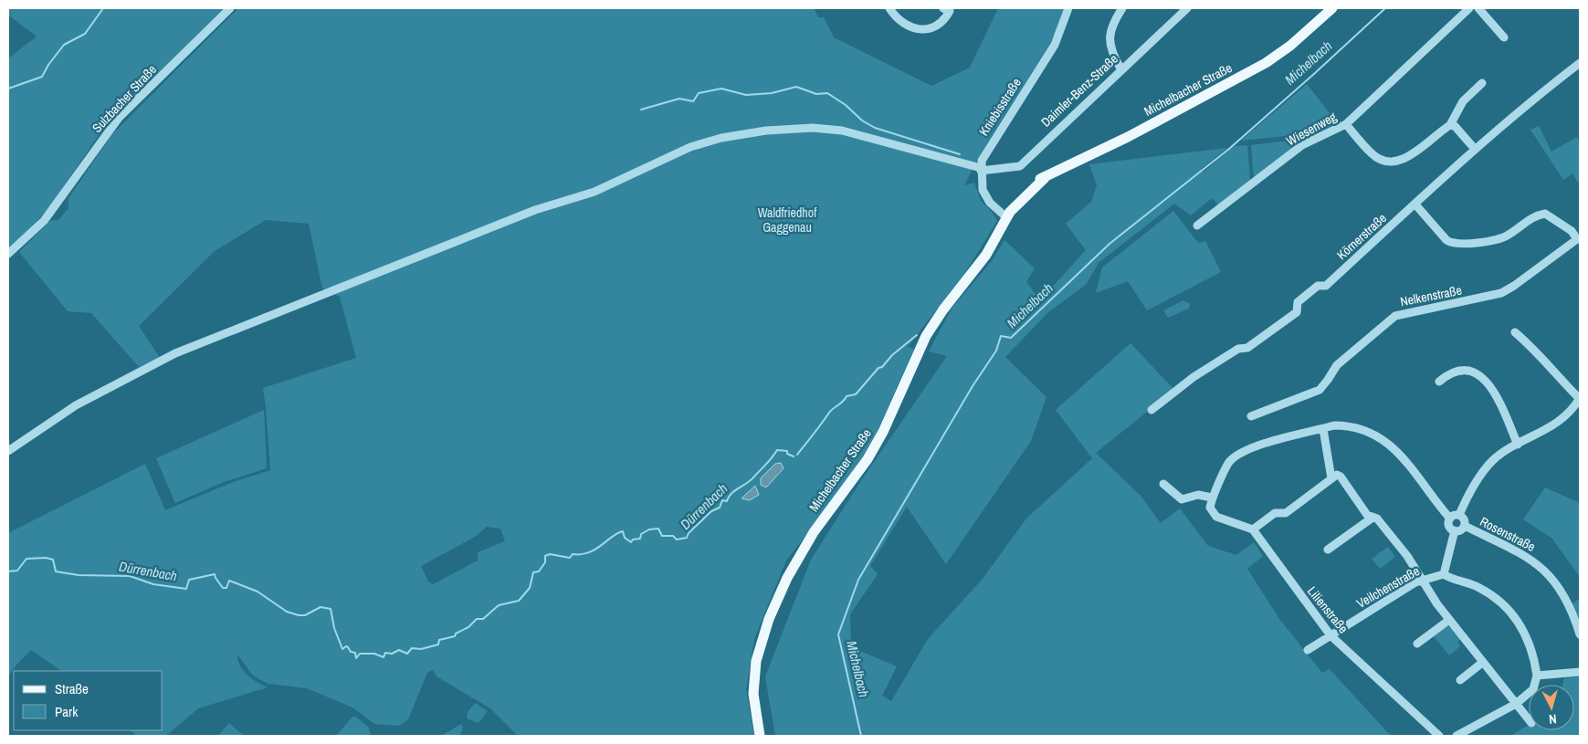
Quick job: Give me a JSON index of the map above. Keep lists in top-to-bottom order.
{
  "streets": {
    "main road": ["Michelbacher Straße"],
    "street": [
      "Daimler-Benz-Straße",
      "Sulzbacher Straße",
      "Kniebisstraße",
      "Wiesenweg",
      "Körnerstraße",
      "Nelkenstraße",
      "Rosenstraße",
      "Veilchenstraße",
      "Lilienstraße"
    ]
  },
  "crossings": [
    ["Daimler-Benz-Straße", "Kniebisstraße"],
    ["Veilchenstraße", "Lilienstraße"]
  ],
  "water": ["Michelbach", "Dürrenbach"],
  "parks": ["Waldfriedhof Gaggenau"],
  "legend": ["Straße", "Park"],
  "north": "bottom"
}
